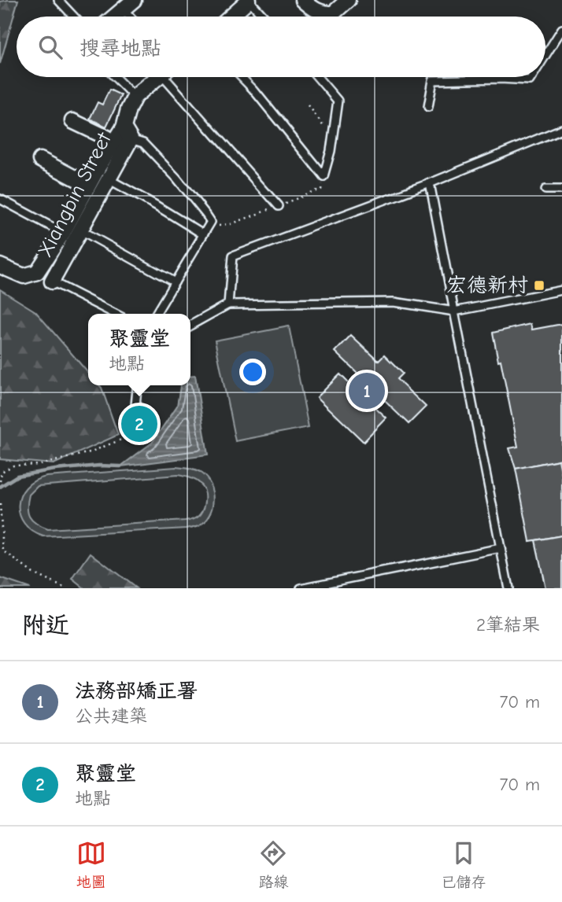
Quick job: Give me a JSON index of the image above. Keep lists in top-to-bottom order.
{
  "streets": {
    "street": ["Xiangbin Street"]
  },
  "places": {
    "transit": ["宏德新村"]
  },
  "page": {
    "search": "搜尋地點",
    "popup": ["聚靈堂", "地點"],
    "pins": ["1", "2"],
    "heading": ["附近", "2筆結果"],
    "list": [
      {
        "mark": "1",
        "name": "法務部矯正署",
        "note": "公共建築",
        "value": "70 m"
      },
      {
        "mark": "2",
        "name": "聚靈堂",
        "note": "地點",
        "value": "70 m"
      }
    ],
    "nav": ["地圖", "路線", "已儲存"]
  }
}
